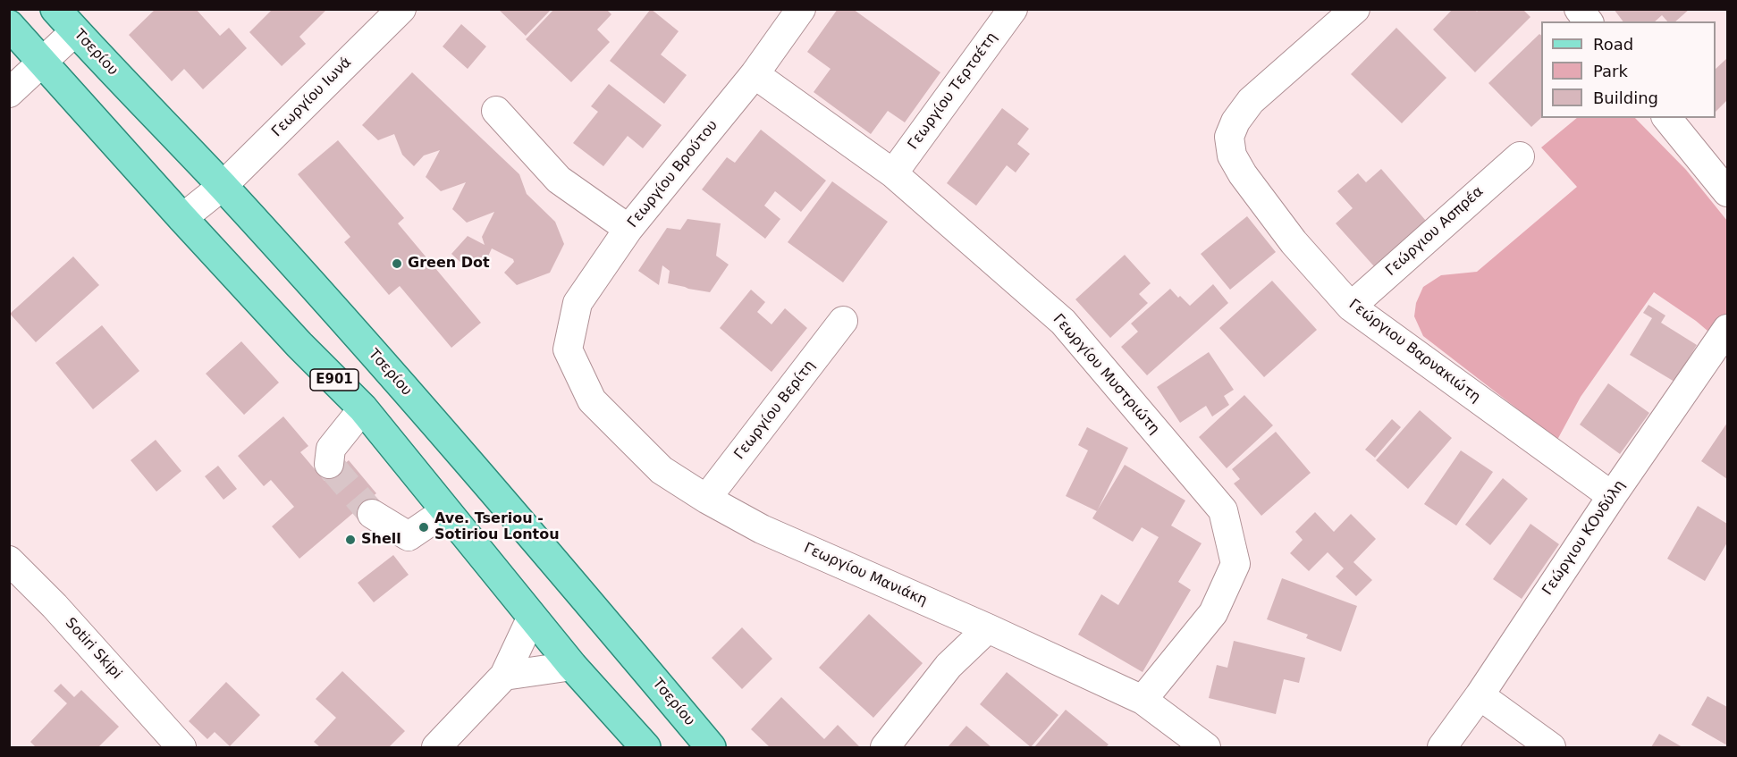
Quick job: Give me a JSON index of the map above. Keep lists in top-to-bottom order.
{
  "streets": {
    "main road": ["Τσερίου", "E901"],
    "street": [
      "Γεωργίου Τερτσέτη",
      "Γεωργίου Ιωνά",
      "Γεωργίου Βρούτου",
      "Γεώργιου Ασπρέα",
      "Γεώργιου Βαρνακιώτη",
      "Γεωργίου Μυστριώτη",
      "Γεωργίου Βερίτη",
      "Γεώργιου ΚΟνδύλη",
      "Γεωργίου Μανιάκη",
      "Sotiri Skipi"
    ]
  },
  "crossings": [
    ["Τσερίου", "Γεωργίου Ιωνά"],
    ["Γεωργίου Τερτσέτη", "Γεωργίου Μυστριώτη"],
    ["Γεωργίου Ιωνά", "E901"],
    ["Γεωργίου Βρούτου", "Γεωργίου Μυστριώτη"],
    ["Γεωργίου Βρούτου", "Γεωργίου Μανιάκη"],
    ["Γεώργιου Ασπρέα", "Γεώργιου Βαρνακιώτη"],
    ["Γεώργιου Βαρνακιώτη", "Γεώργιου ΚΟνδύλη"],
    ["Γεωργίου Μυστριώτη", "Γεωργίου Μανιάκη"],
    ["Γεωργίου Βερίτη", "Γεωργίου Μανιάκη"]
  ],
  "places": ["Green Dot", "Ave. Tseriou - Sotiriou Lontou", "Shell"],
  "legend": ["Road", "Park", "Building"]
}
